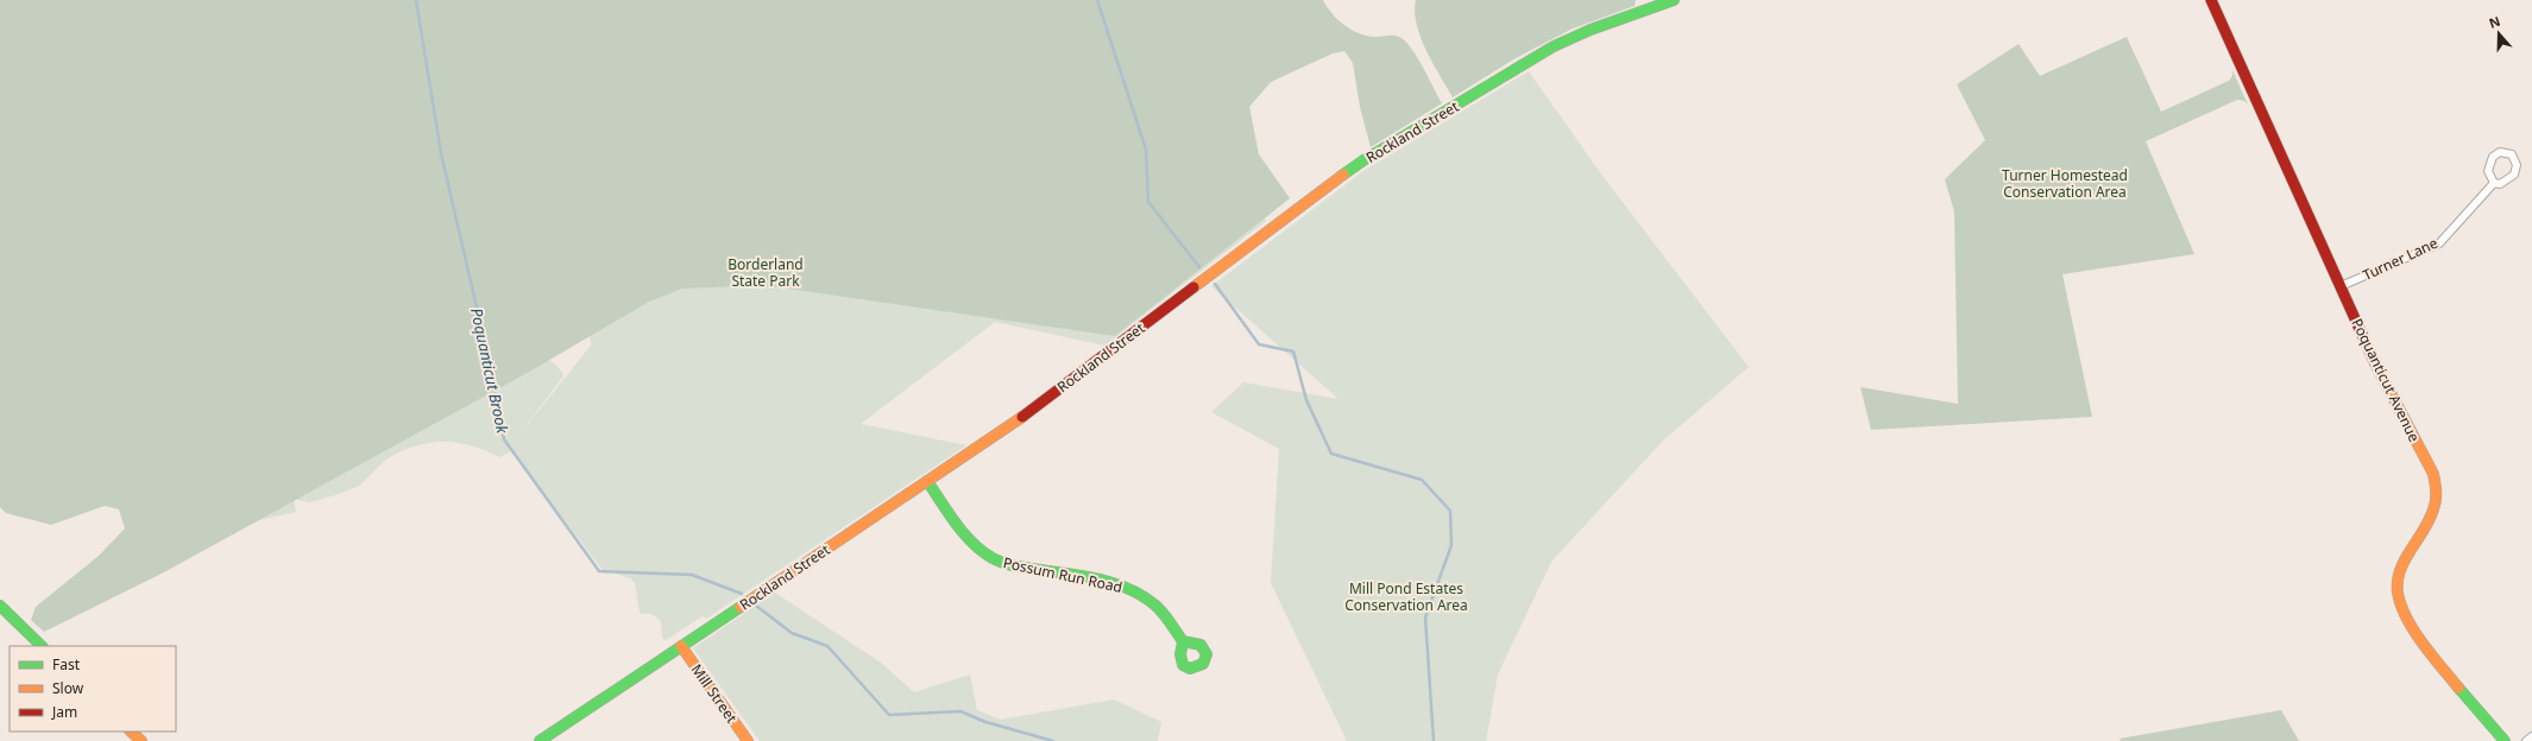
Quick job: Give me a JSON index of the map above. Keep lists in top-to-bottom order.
{
  "streets": {
    "street": [
      "Rockland Street",
      "Turner Lane",
      "Poquanticut Avenue",
      "Possum Run Road",
      "Mill Street"
    ]
  },
  "crossings": [
    ["Rockland Street", "Possum Run Road"],
    ["Rockland Street", "Mill Street"],
    ["Turner Lane", "Poquanticut Avenue"]
  ],
  "water": ["Poquanticut Brook"],
  "parks": ["Turner Homestead Conservation Area", "Borderland State Park", "Mill Pond Estates Conservation Area"],
  "legend": ["Fast", "Slow", "Jam"],
  "north": "top"
}
